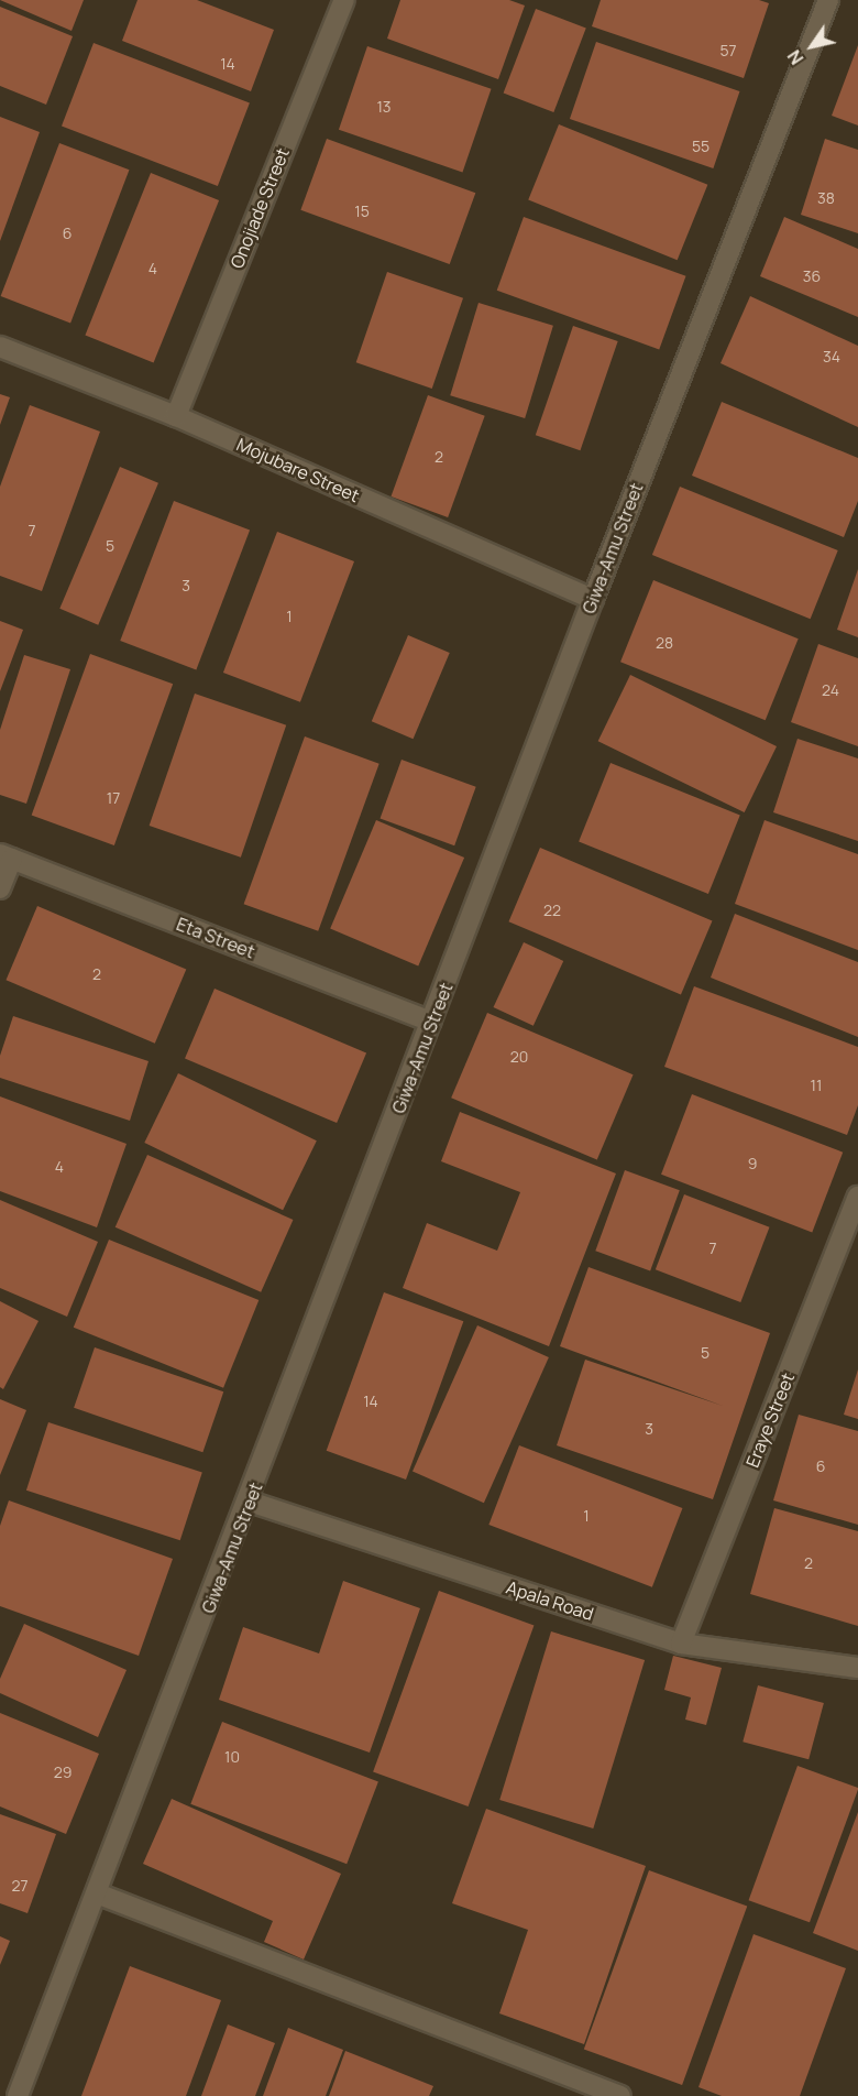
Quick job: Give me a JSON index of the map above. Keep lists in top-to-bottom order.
{
  "streets": {
    "street": [
      "Onojiade Street",
      "Mojubare Street",
      "Giwa-Amu Street",
      "Eta Street",
      "Eraye Street",
      "Apala Road"
    ]
  },
  "crossings": [
    ["Onojiade Street", "Mojubare Street"],
    ["Mojubare Street", "Giwa-Amu Street"],
    ["Giwa-Amu Street", "Eta Street"],
    ["Giwa-Amu Street", "Apala Road"],
    ["Eraye Street", "Apala Road"]
  ],
  "house_numbers": [
    "57",
    "14",
    "13",
    "55",
    "38",
    "15",
    "6",
    "4",
    "36",
    "34",
    "2",
    "7",
    "5",
    "3",
    "1",
    "28",
    "24",
    "17",
    "22",
    "2",
    "20",
    "11",
    "9",
    "4",
    "7",
    "5",
    "14",
    "3",
    "6",
    "1",
    "2",
    "10",
    "29",
    "27"
  ],
  "north": "bottom left"
}
